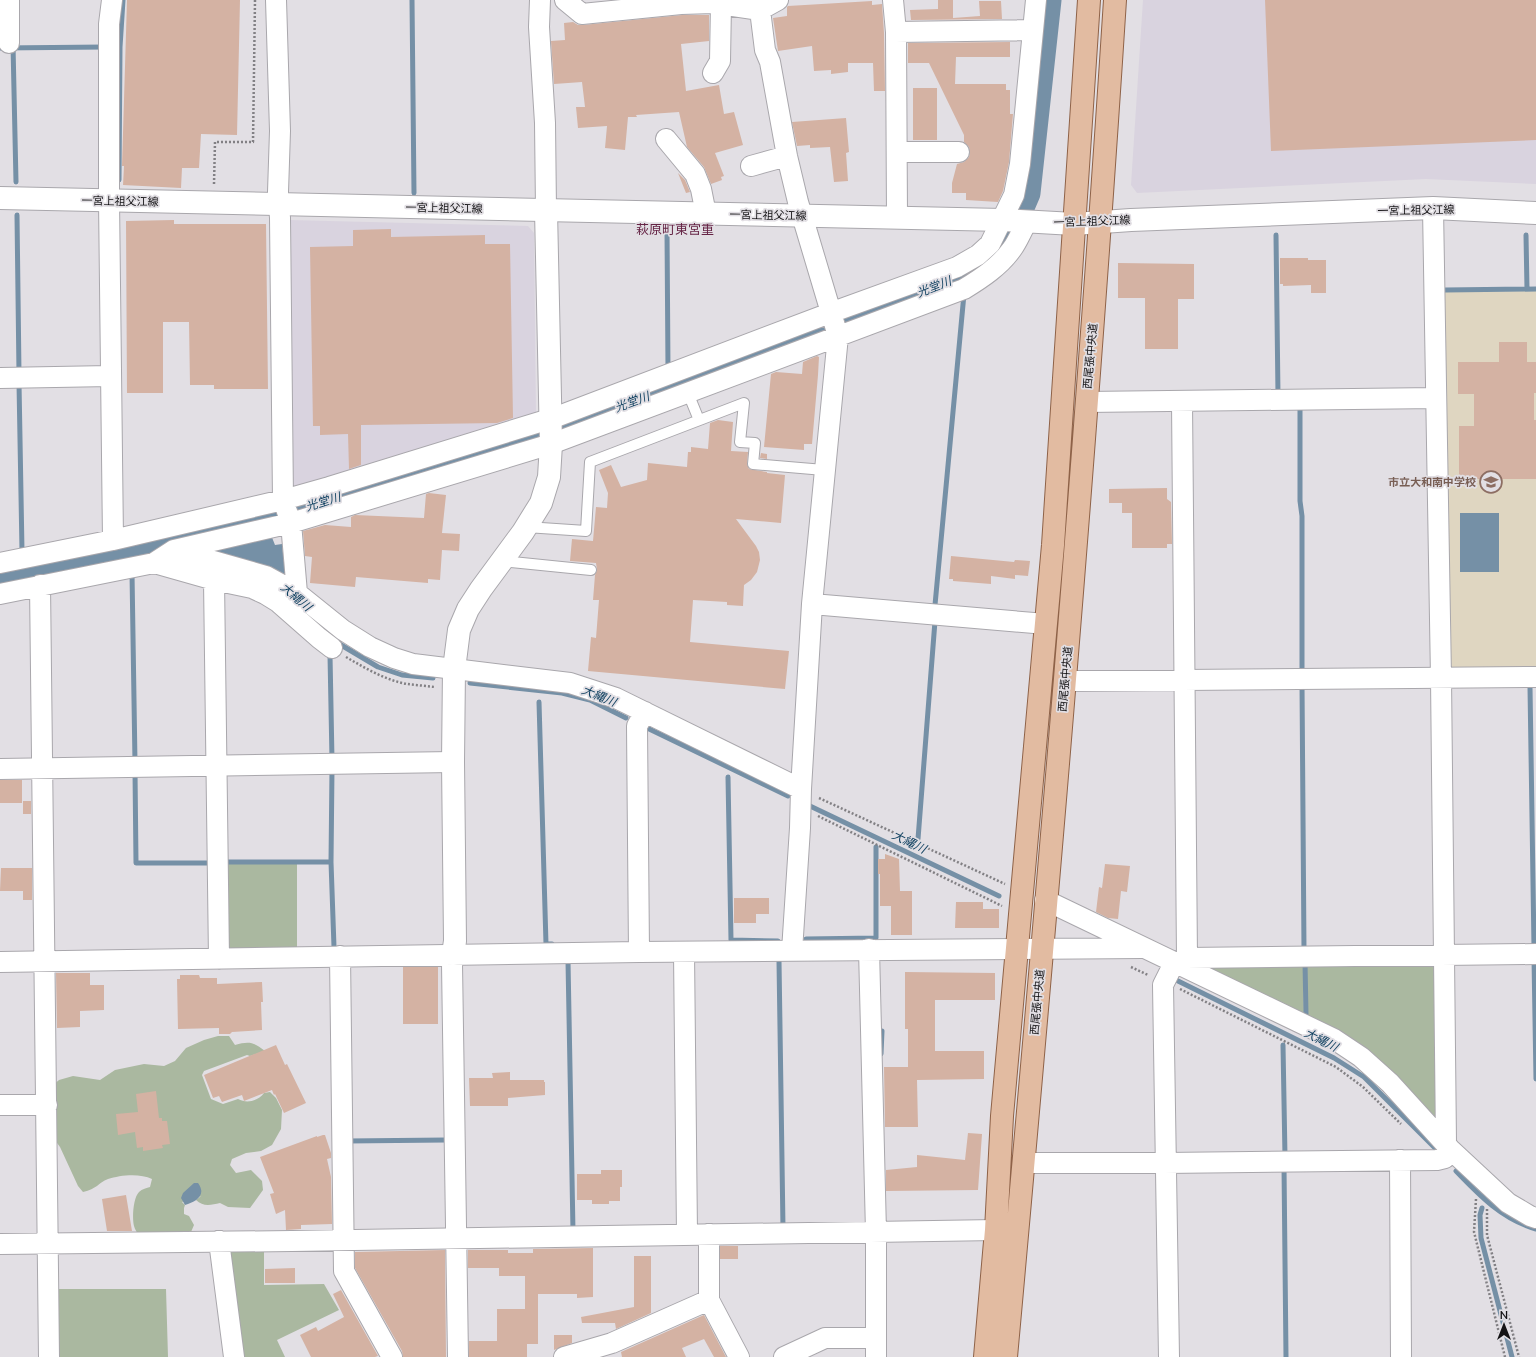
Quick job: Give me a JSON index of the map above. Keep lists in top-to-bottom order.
{
  "streets": {
    "main road": ["一宮上祖父江線", "西尾張中央道"]
  },
  "crossings": [
    ["一宮上祖父江線", "西尾張中央道"]
  ],
  "districts": ["萩原町東宮重"],
  "water": ["光堂川", "大縄川"],
  "places": {
    "school or university": ["市立大和南中学校"]
  },
  "north": "top"
}
